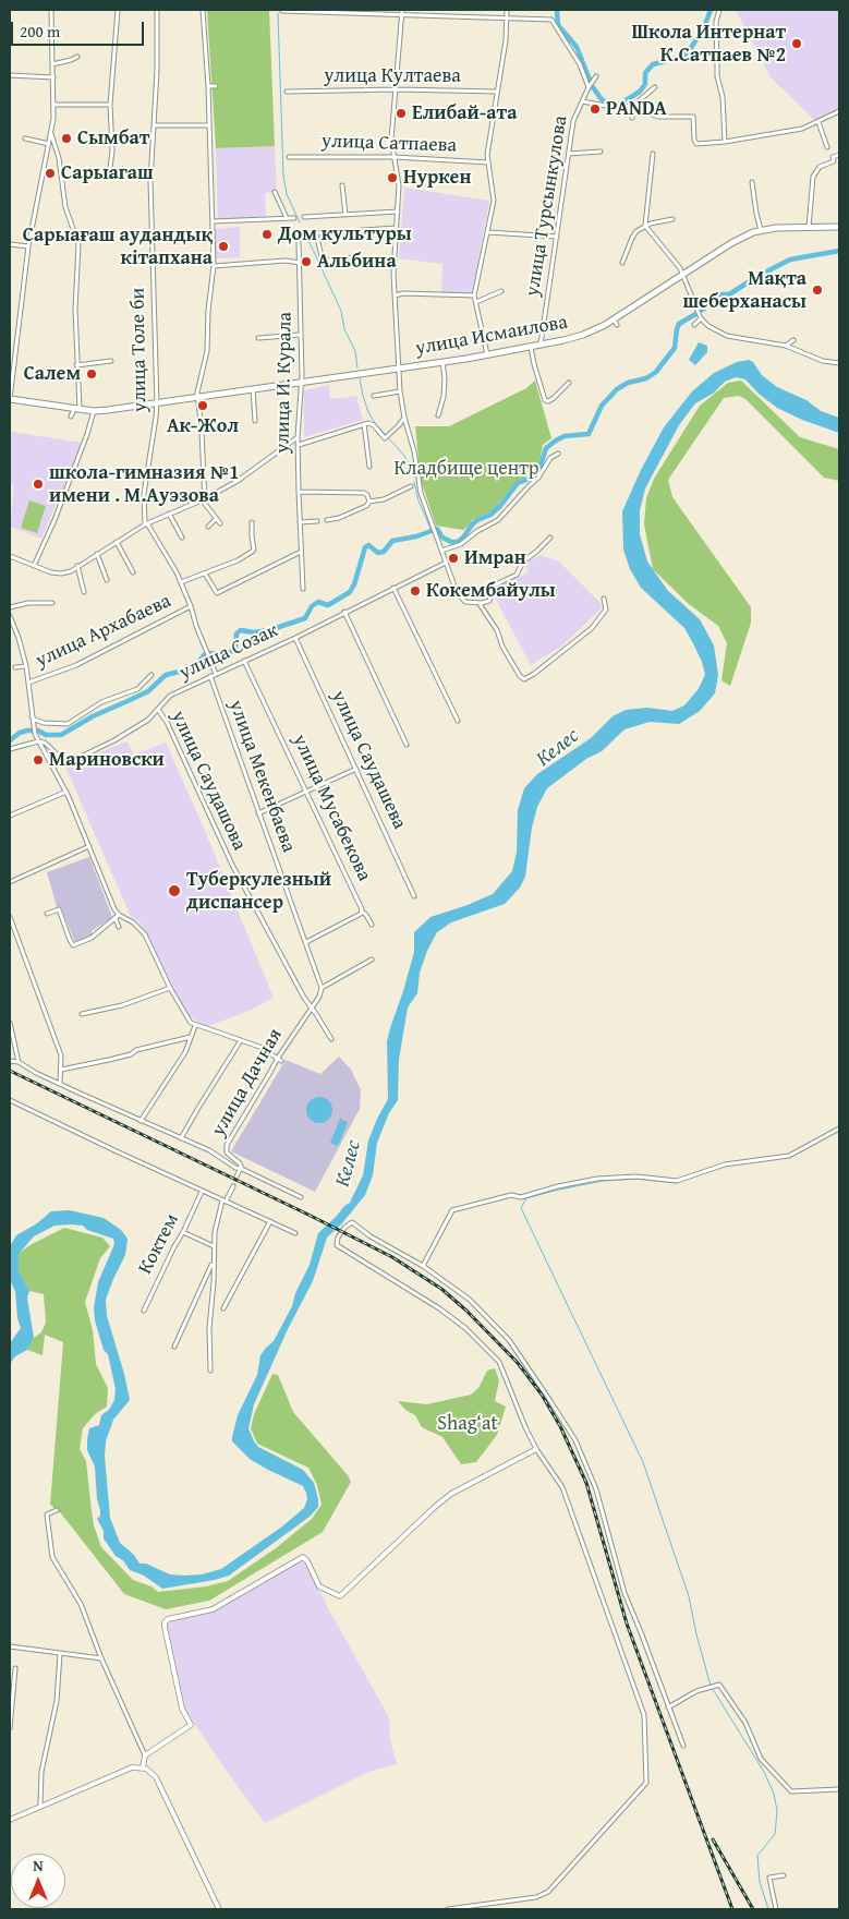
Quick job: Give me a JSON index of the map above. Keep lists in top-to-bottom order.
{
  "streets": {
    "main road": ["улица Исмаилова"],
    "street": [
      "улица Култаева",
      "улица Сатпаева",
      "улица Турсынкулова",
      "улица Толе би",
      "улица И. Курала",
      "улица Архабаева",
      "улица Созак",
      "улица Саудашева",
      "улица Мекенбаева",
      "улица Саудашова",
      "улица Мусабекова",
      "улица Дачная",
      "Коктем"
    ]
  },
  "crossings": [
    ["улица Турсынкулова", "улица Исмаилова"],
    ["улица Исмаилова", "улица Толе би"],
    ["улица Исмаилова", "улица И. Курала"],
    ["улица Созак", "улица Саудашева"],
    ["улица Созак", "улица Мекенбаева"],
    ["улица Созак", "улица Саудашова"],
    ["улица Созак", "улица Мусабекова"],
    ["улица Мекенбаева", "улица Мусабекова"],
    ["улица Саудашова", "улица Дачная"]
  ],
  "water": ["Келес"],
  "parks": ["Кладбище центр", "Shag‘at"],
  "places": [
    "Школа Интернат К.Сатпаев №2",
    "PANDA",
    "Елибай-ата",
    "Сымбат",
    "Сарыагаш",
    "Нуркен",
    "Дом культуры",
    "Сарыағаш аудандық кітапхана",
    "Альбина",
    "Мақта шеберханасы",
    "Салем",
    "Ак-Жол",
    "школа-гимназия №1 имени . М.Ауэзова",
    "Имран",
    "Кокембайулы",
    "Мариновски",
    "Туберкулезный диспансер"
  ],
  "scale_bar": "200 m",
  "north": "top"
}
